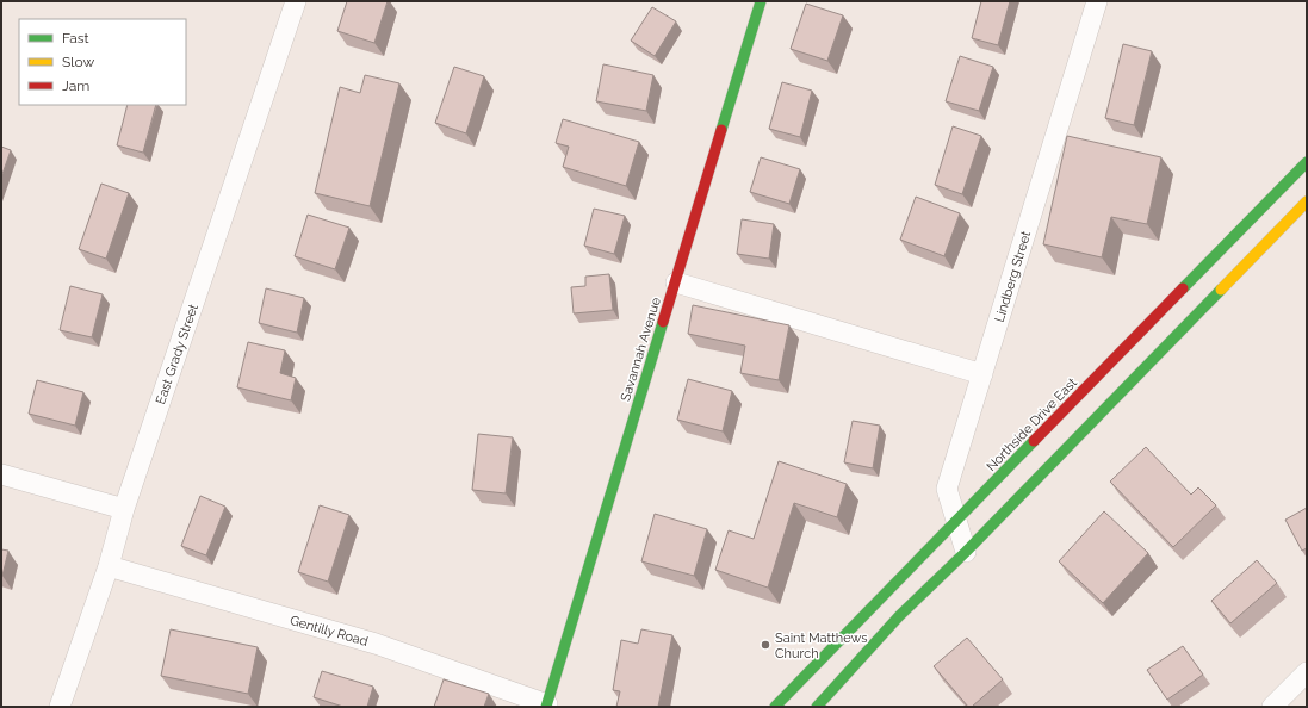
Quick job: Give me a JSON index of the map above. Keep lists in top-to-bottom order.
{
  "streets": {
    "main road": ["Savannah Avenue", "Northside Drive East"],
    "street": ["Lindberg Street", "East Grady Street", "Gentilly Road"]
  },
  "crossings": [
    ["Lindberg Street", "Northside Drive East"],
    ["Savannah Avenue", "Gentilly Road"],
    ["East Grady Street", "Gentilly Road"]
  ],
  "places": ["Saint Matthews Church"],
  "legend": ["Fast", "Slow", "Jam"]
}
